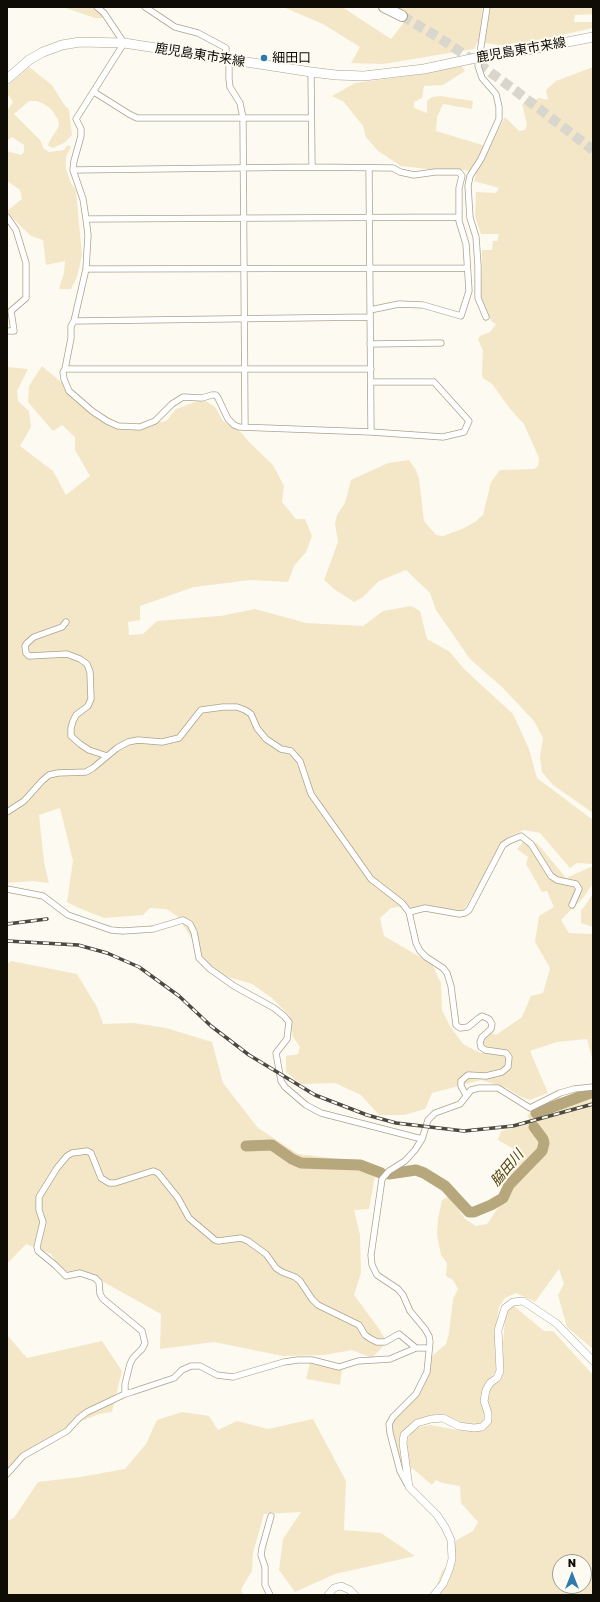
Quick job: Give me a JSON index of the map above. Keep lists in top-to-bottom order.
{
  "streets": {
    "main road": ["鹿児島東市来線"]
  },
  "water": ["脇田川"],
  "places": ["細田口"],
  "north": "top"
}
